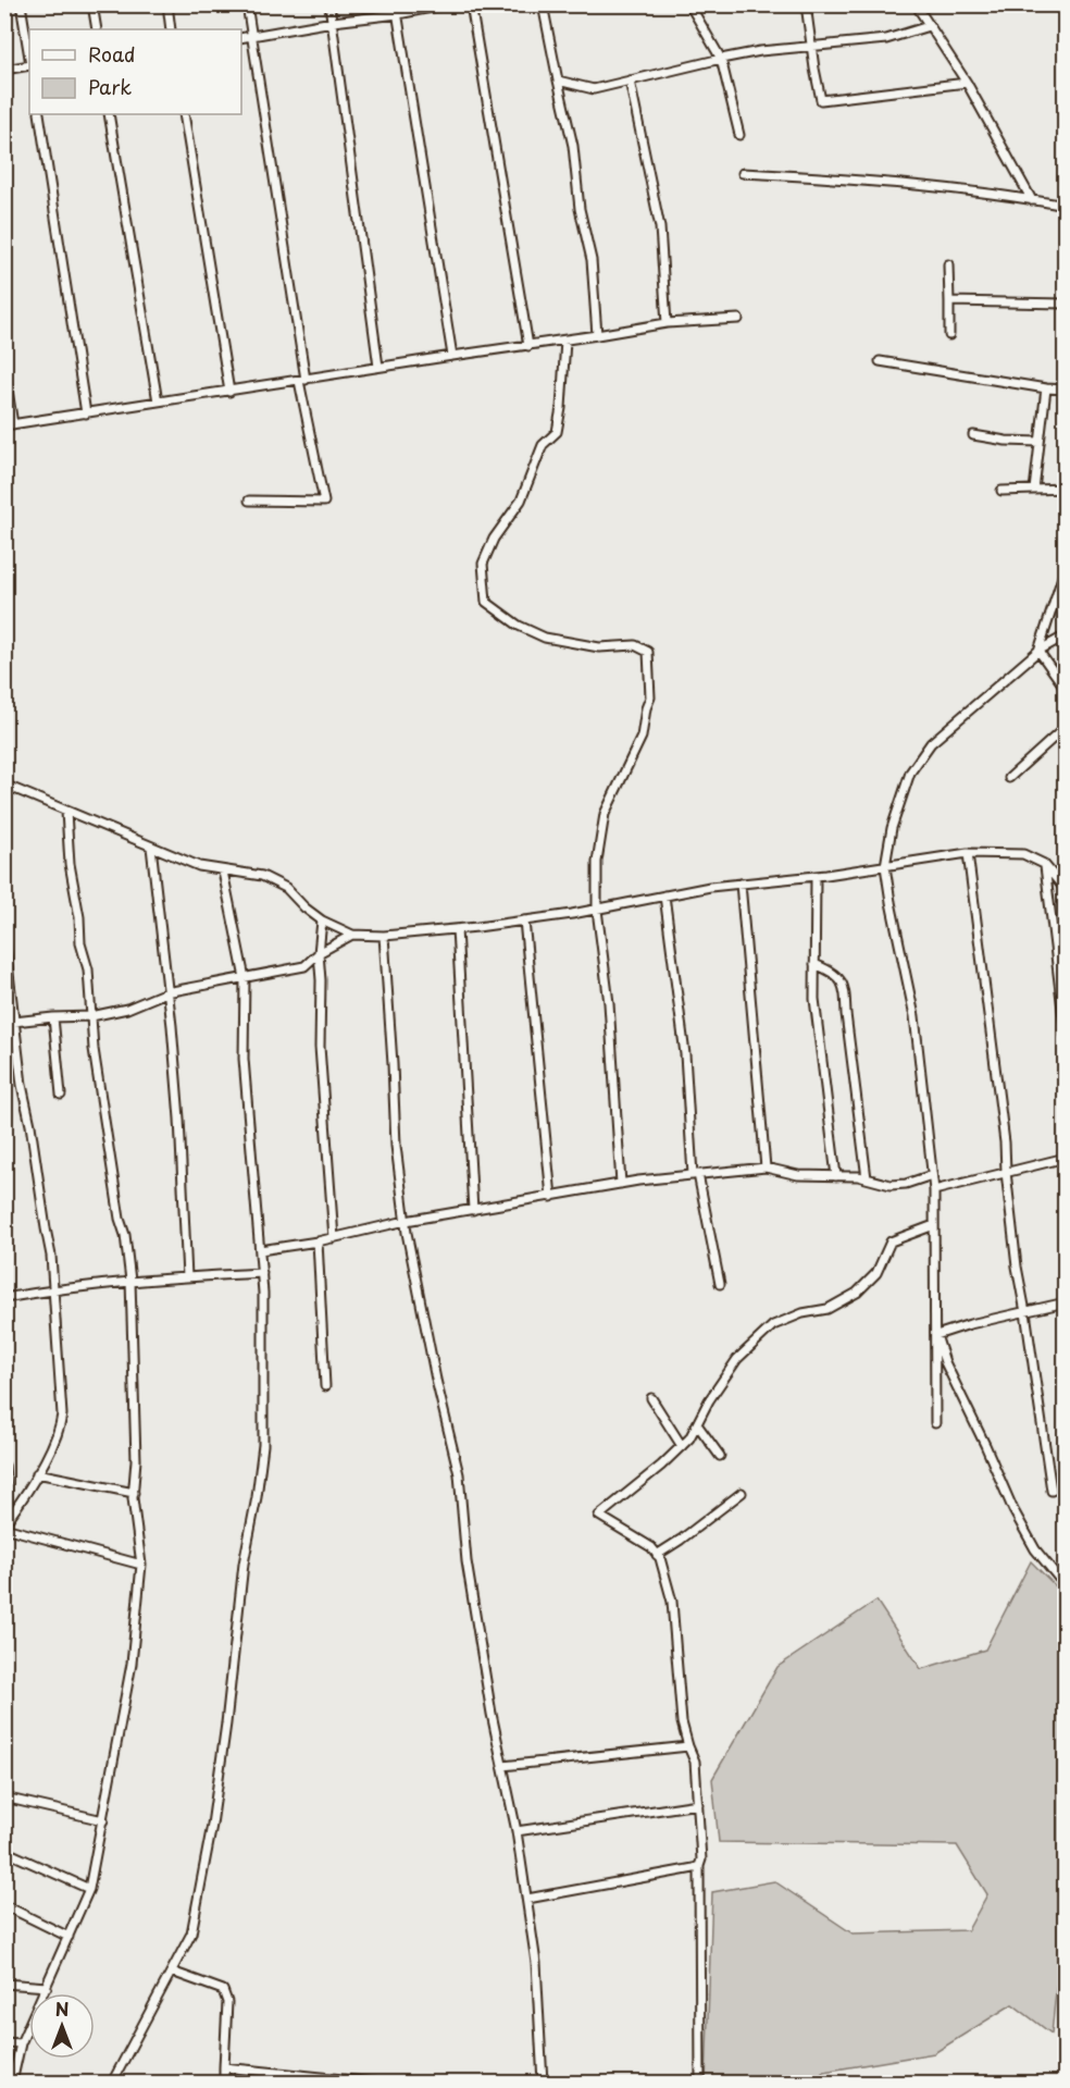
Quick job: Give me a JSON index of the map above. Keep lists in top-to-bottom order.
{
  "legend": ["Road", "Park"],
  "north": "top"
}
